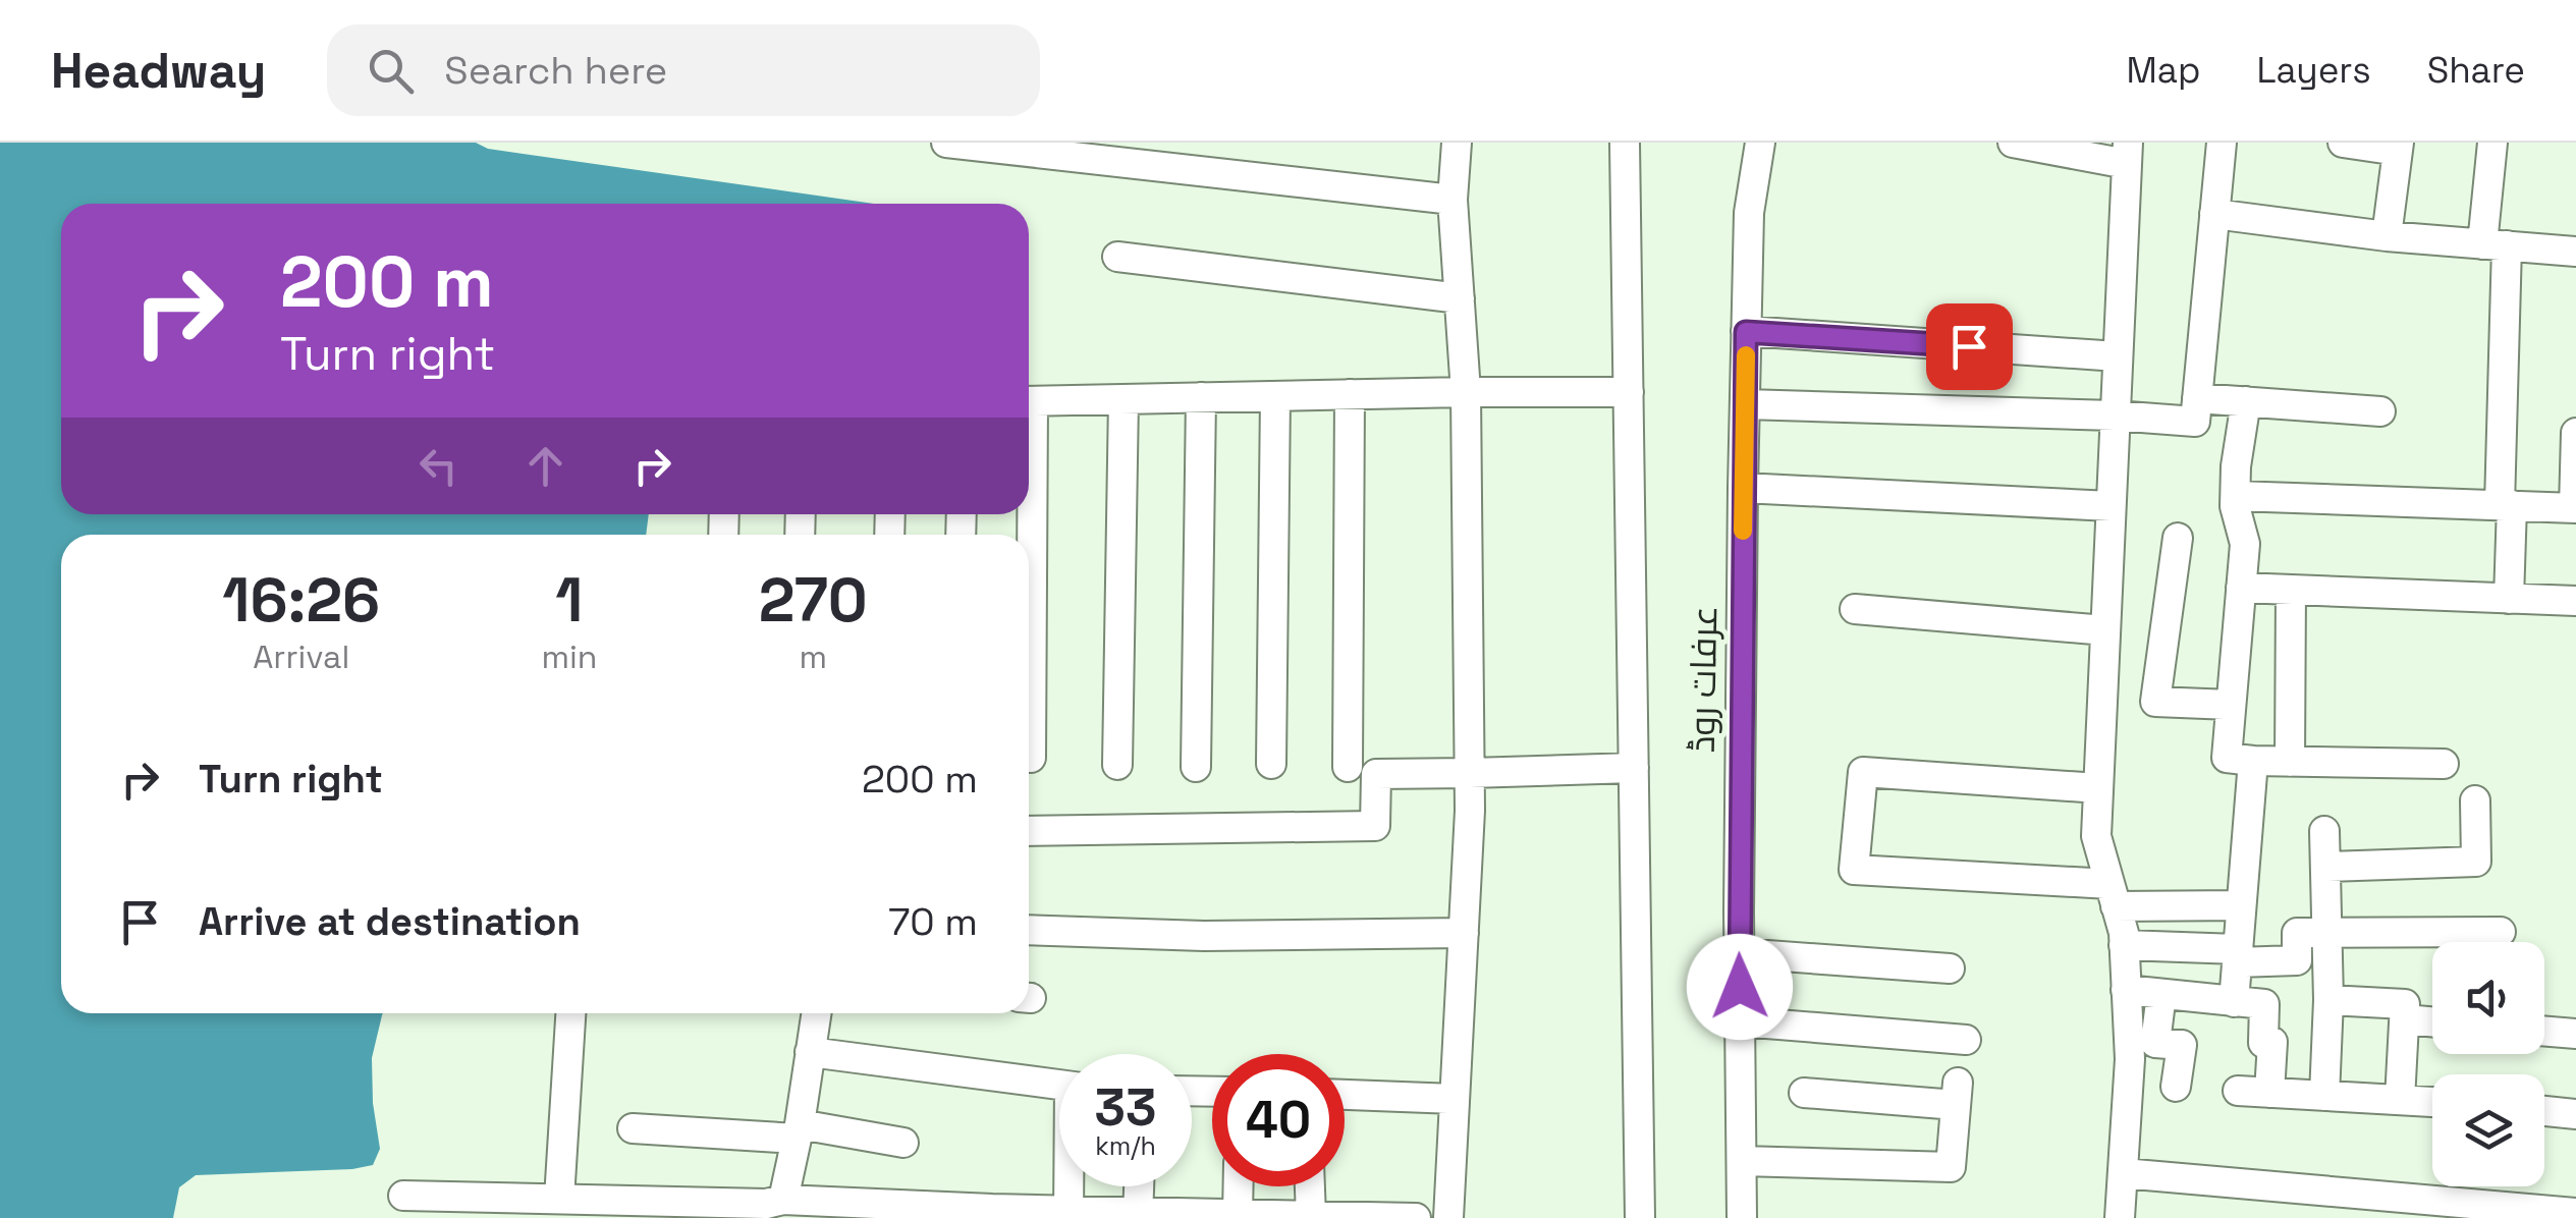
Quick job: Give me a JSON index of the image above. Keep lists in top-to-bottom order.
{
  "streets": {
    "street": ["عرفات روڈ"]
  },
  "page": {
    "header": "Headway",
    "search": "Search here",
    "nav": ["Map", "Layers", "Share"],
    "turn": ["200 m", "Turn right"],
    "eta": [
      "16:26",
      "Arrival",
      "1",
      "min",
      "270",
      "m"
    ],
    "list": [
      {
        "name": "Turn right",
        "value": "200 m"
      },
      {
        "name": "Arrive at destination",
        "value": "70 m"
      }
    ],
    "speed": "33 km/h",
    "limit": "40"
  }
}
